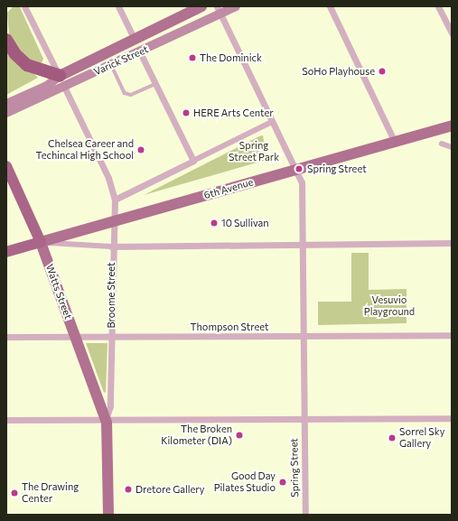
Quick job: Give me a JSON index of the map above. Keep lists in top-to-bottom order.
{
  "streets": {
    "highway": ["6th Avenue", "Watts Street"],
    "main road": ["Varick Street", "Broome Street"],
    "street": ["Thompson Street", "Spring Street"]
  },
  "crossings": [
    ["Varick Street", "Broome Street"],
    ["Varick Street", "Spring Street"],
    ["6th Avenue", "Watts Street"],
    ["6th Avenue", "Broome Street"],
    ["6th Avenue", "Spring Street"],
    ["Watts Street", "Broome Street"],
    ["Watts Street", "Thompson Street"],
    ["Broome Street", "Thompson Street"],
    ["Thompson Street", "Spring Street"]
  ],
  "parks": ["Spring Street Park", "Vesuvio Playground"],
  "places": [
    "The Dominick",
    "SoHo Playhouse",
    "HERE Arts Center",
    "Chelsea Career and Techincal High School",
    "Spring Street",
    "10 Sullivan",
    "The Broken Kilometer (DIA)",
    "Sorrel Sky Gallery",
    "Good Day Pilates Studio",
    "Dretore Gallery",
    "The Drawing Center"
  ]
}
